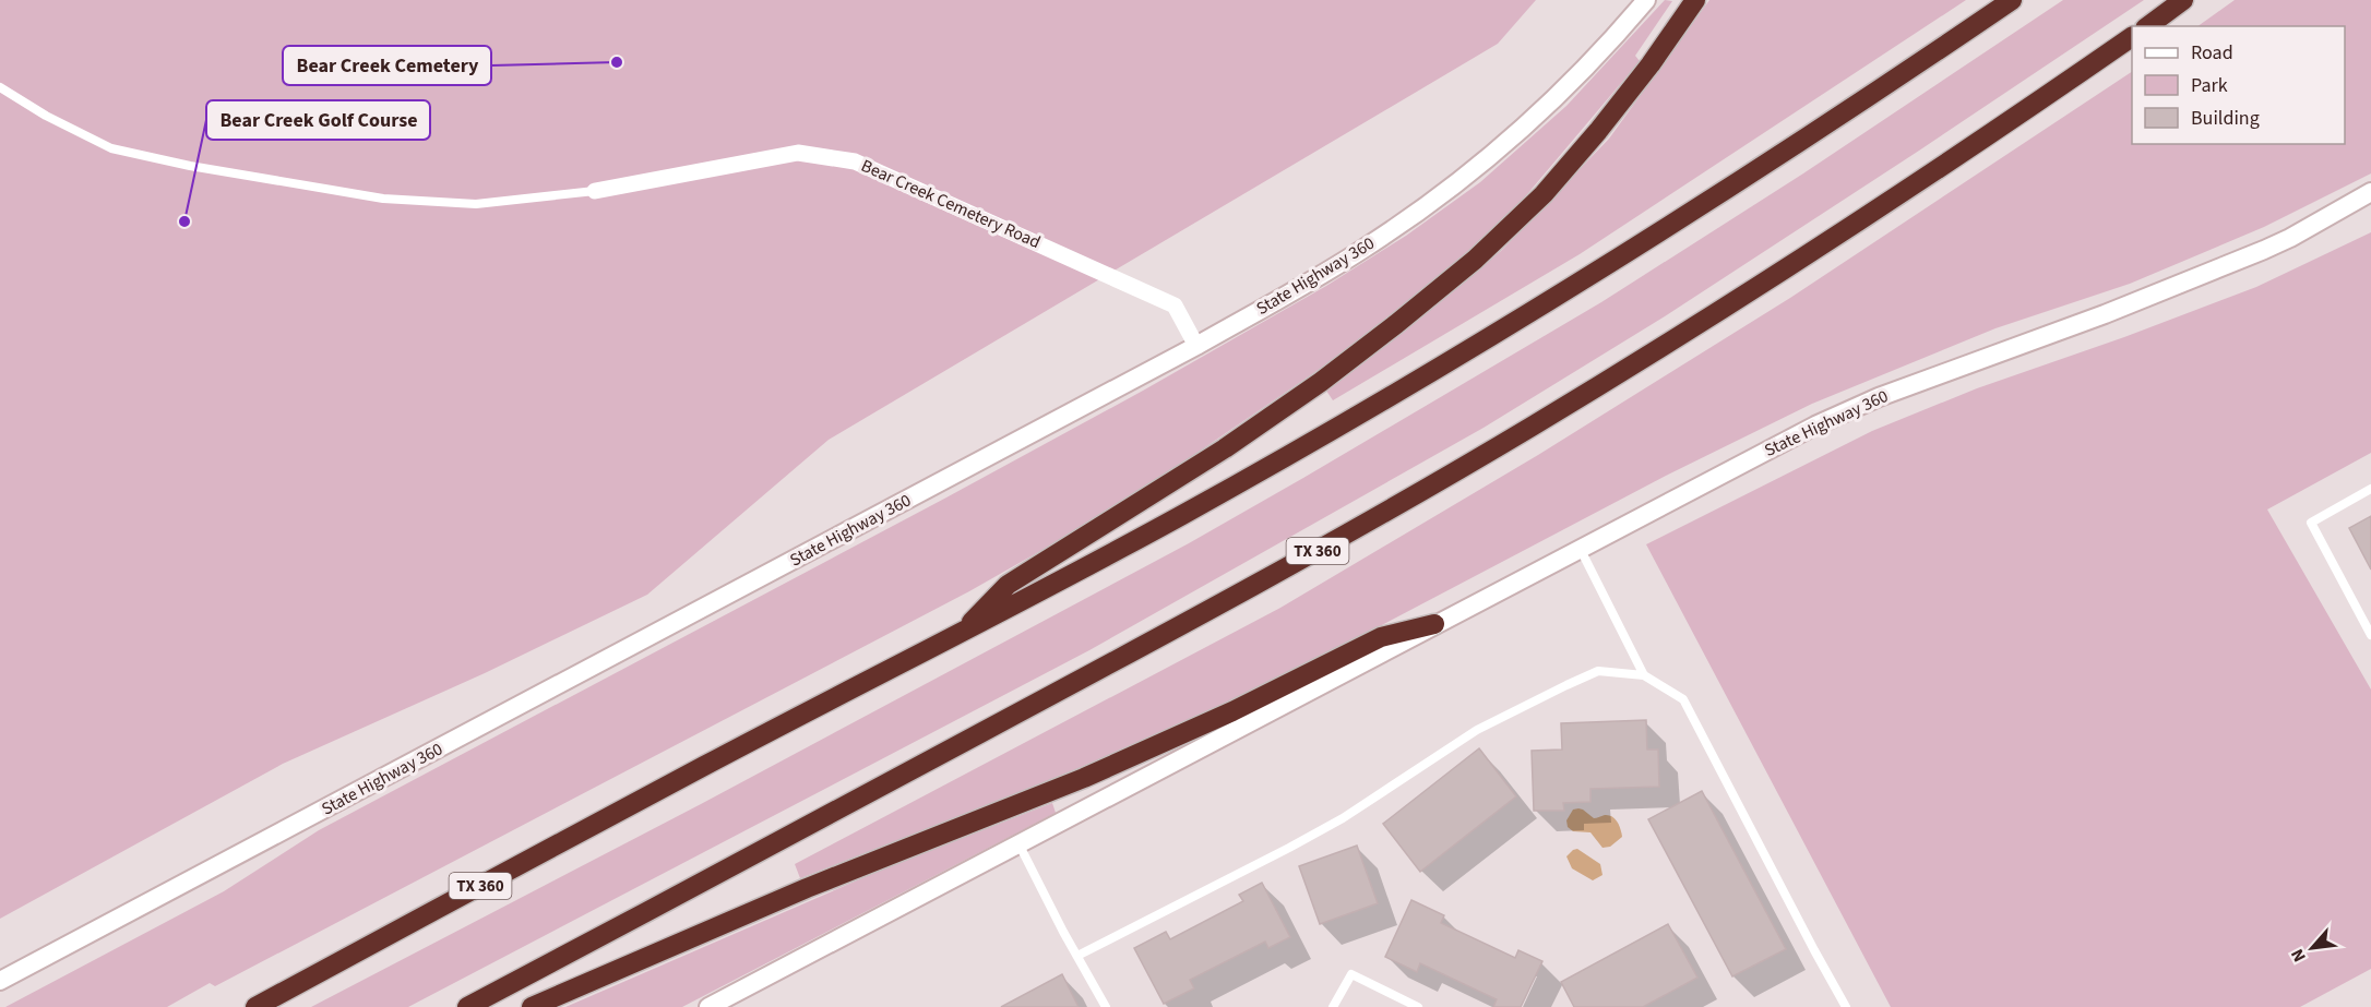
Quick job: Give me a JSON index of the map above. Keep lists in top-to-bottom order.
{
  "streets": {
    "highway": ["TX 360"],
    "main road": ["State Highway 360"],
    "street": ["Bear Creek Cemetery Road"]
  },
  "crossings": [
    ["Bear Creek Cemetery Road", "State Highway 360"]
  ],
  "places": ["Bear Creek Cemetery", "Bear Creek Golf Course"],
  "legend": ["Road", "Park", "Building"],
  "north": "bottom left"
}
